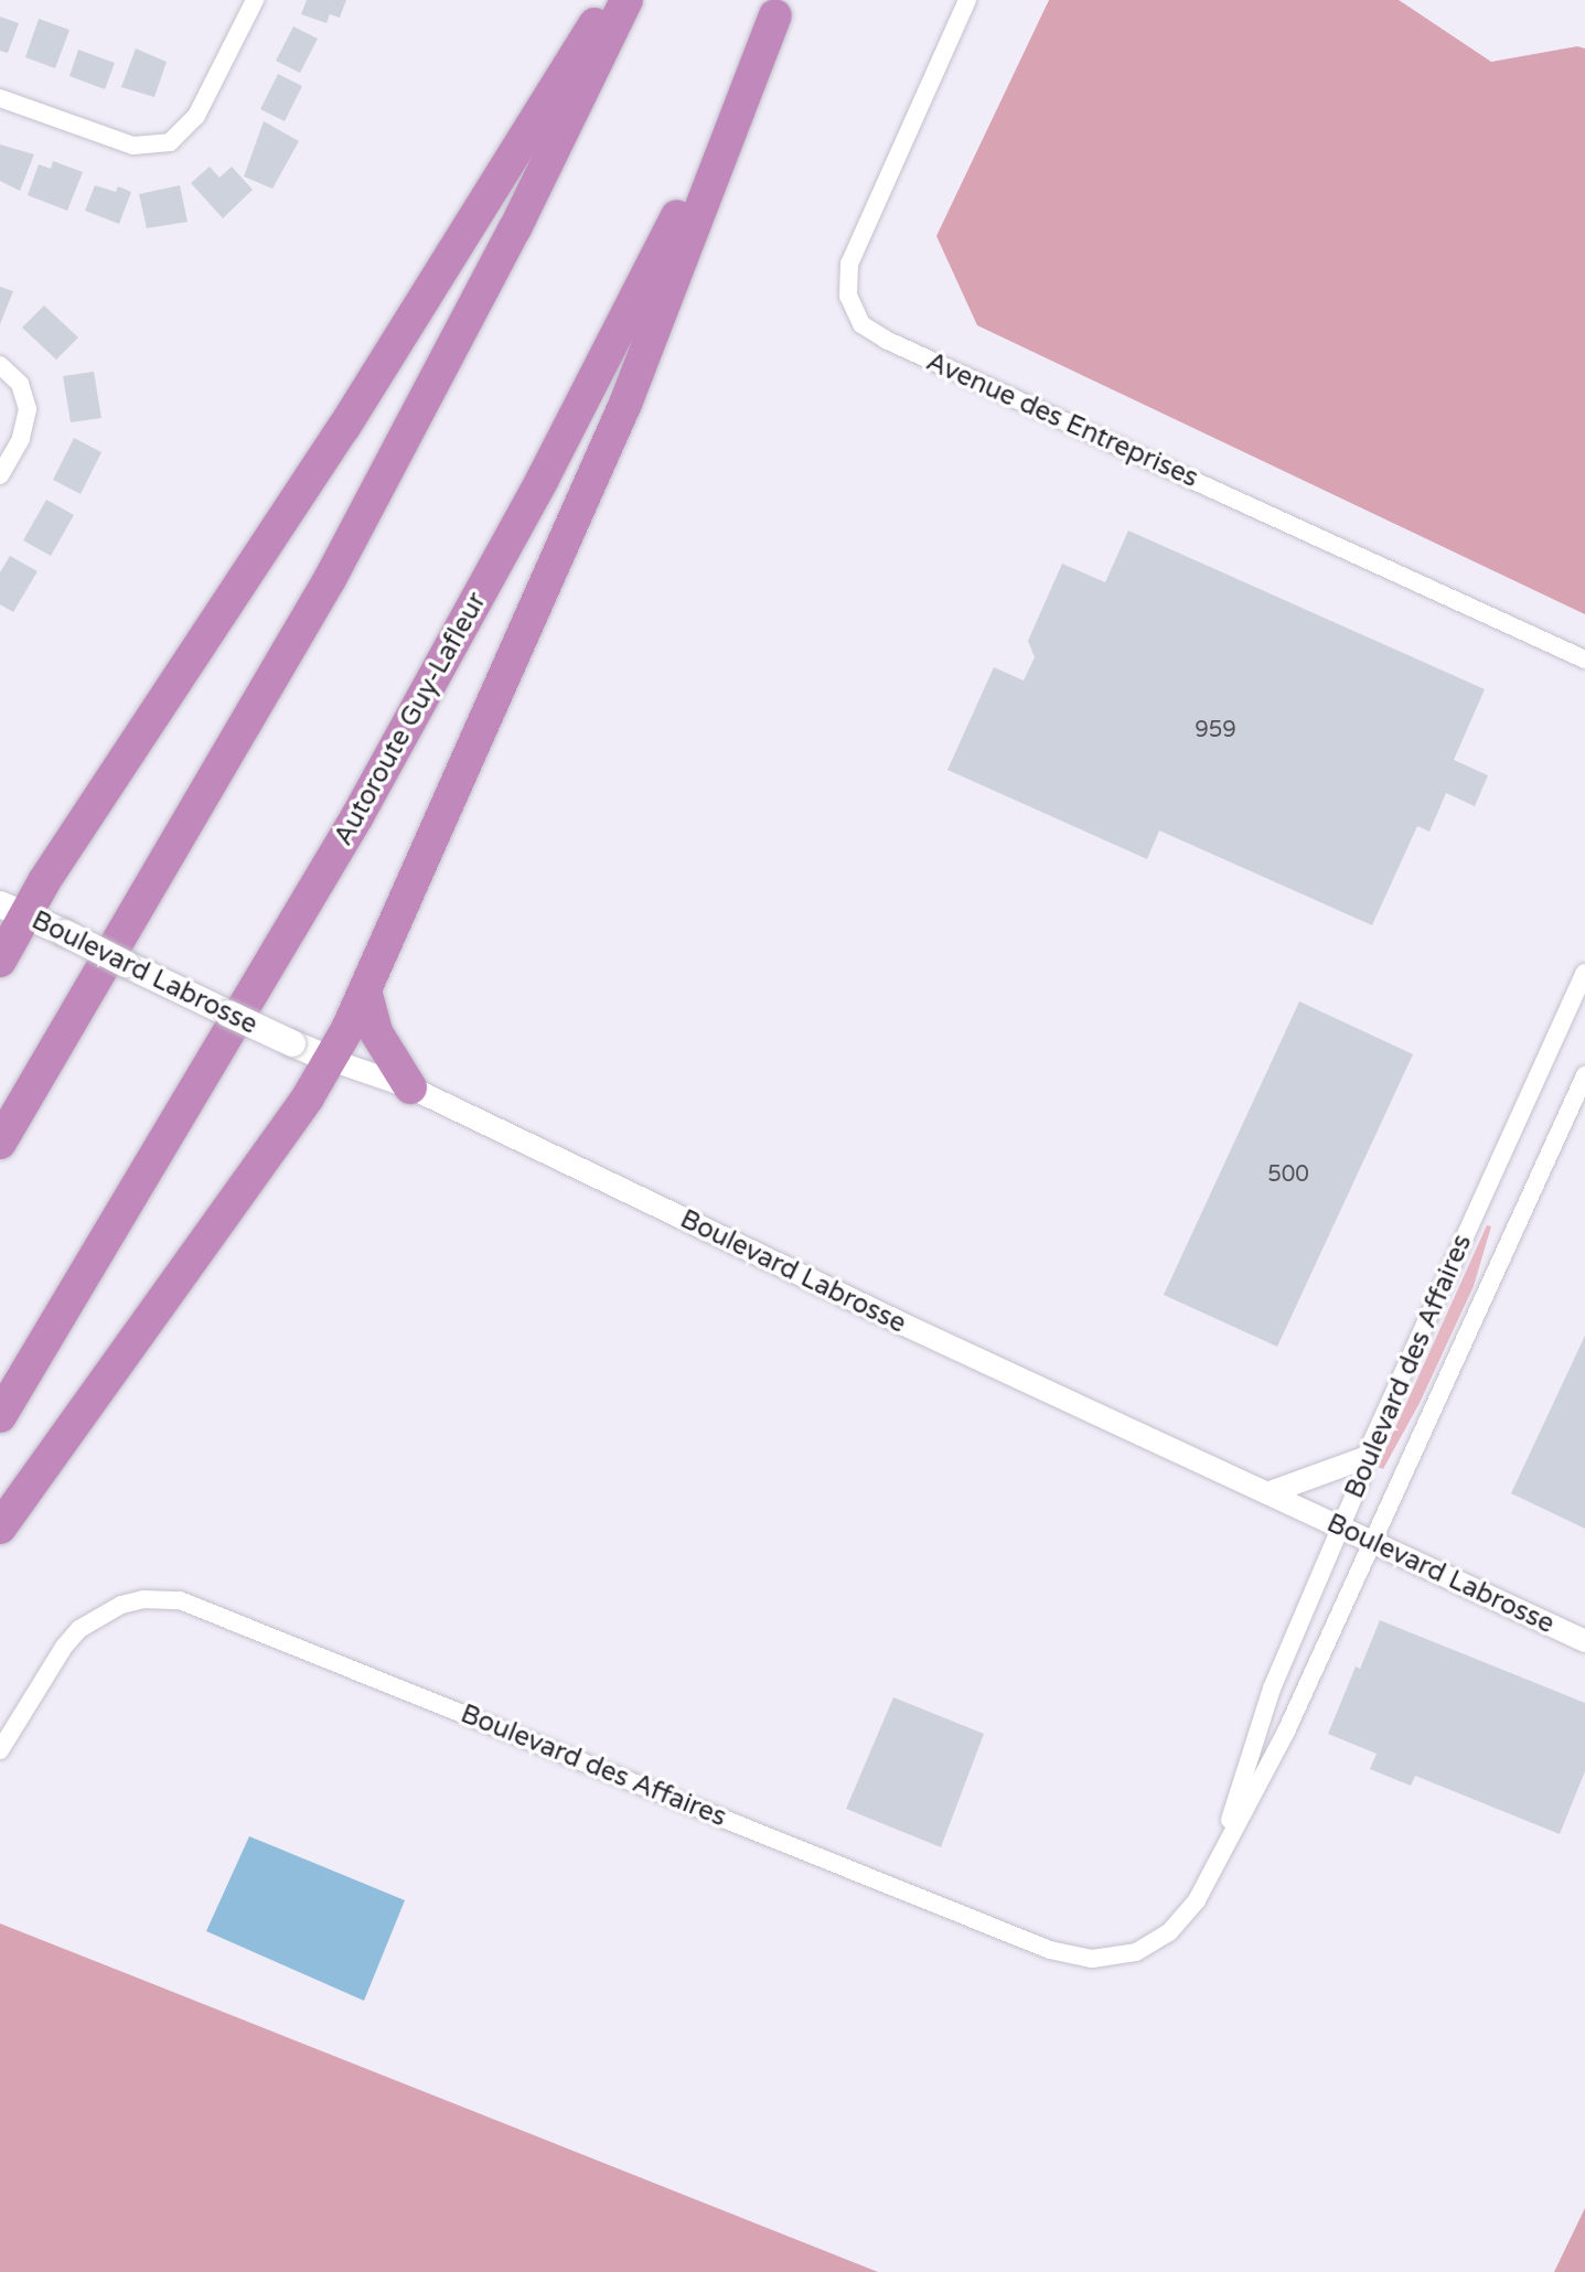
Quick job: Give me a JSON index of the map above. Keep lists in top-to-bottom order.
{
  "streets": {
    "highway": ["Autoroute Guy-Lafleur"],
    "main road": ["Boulevard Labrosse"],
    "street": ["Avenue des Entreprises", "Boulevard des Affaires"]
  },
  "crossings": [
    ["Boulevard Labrosse", "Boulevard des Affaires"]
  ],
  "house_numbers": ["959", "500"]
}
